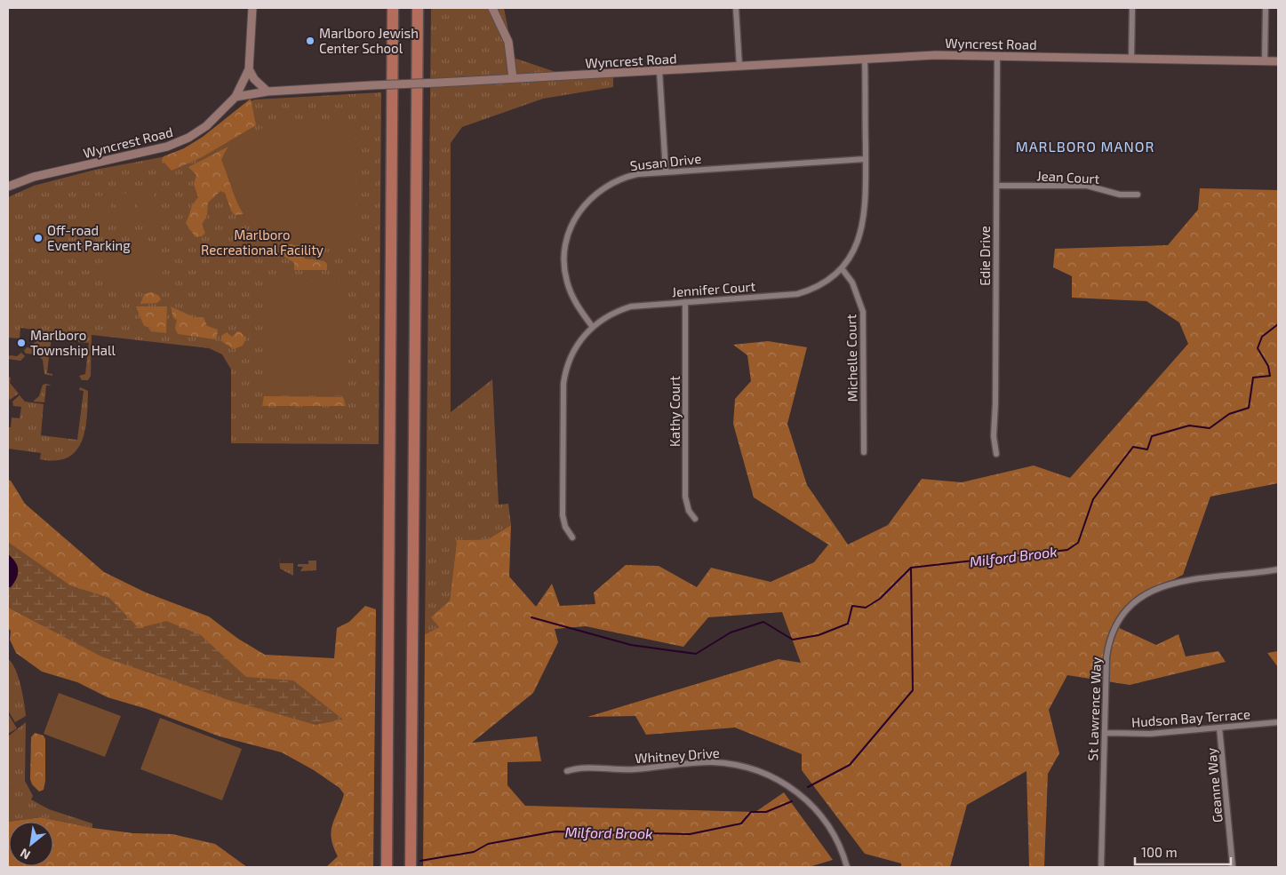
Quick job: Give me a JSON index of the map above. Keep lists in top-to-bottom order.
{
  "streets": {
    "street": [
      "Wyncrest Road",
      "Susan Drive",
      "Jean Court",
      "Edie Drive",
      "Jennifer Court",
      "Michelle Court",
      "Kathy Court",
      "St Lawrence Way",
      "Hudson Bay Terrace",
      "Whitney Drive",
      "Geanne Way"
    ]
  },
  "crossings": [
    ["Wyncrest Road", "Edie Drive"],
    ["Wyncrest Road", "Jennifer Court"],
    ["Susan Drive", "Jennifer Court"],
    ["Jean Court", "Edie Drive"],
    ["Jennifer Court", "Michelle Court"],
    ["Jennifer Court", "Kathy Court"],
    ["St Lawrence Way", "Hudson Bay Terrace"],
    ["Hudson Bay Terrace", "Geanne Way"]
  ],
  "districts": ["MARLBORO MANOR"],
  "water": ["Milford Brook"],
  "parks": ["Marlboro Recreational Facility"],
  "places": ["Marlboro Jewish Center School", "Off-road Event Parking", "Marlboro Township Hall"],
  "scale_bar": "100 m",
  "north": "bottom left"
}
